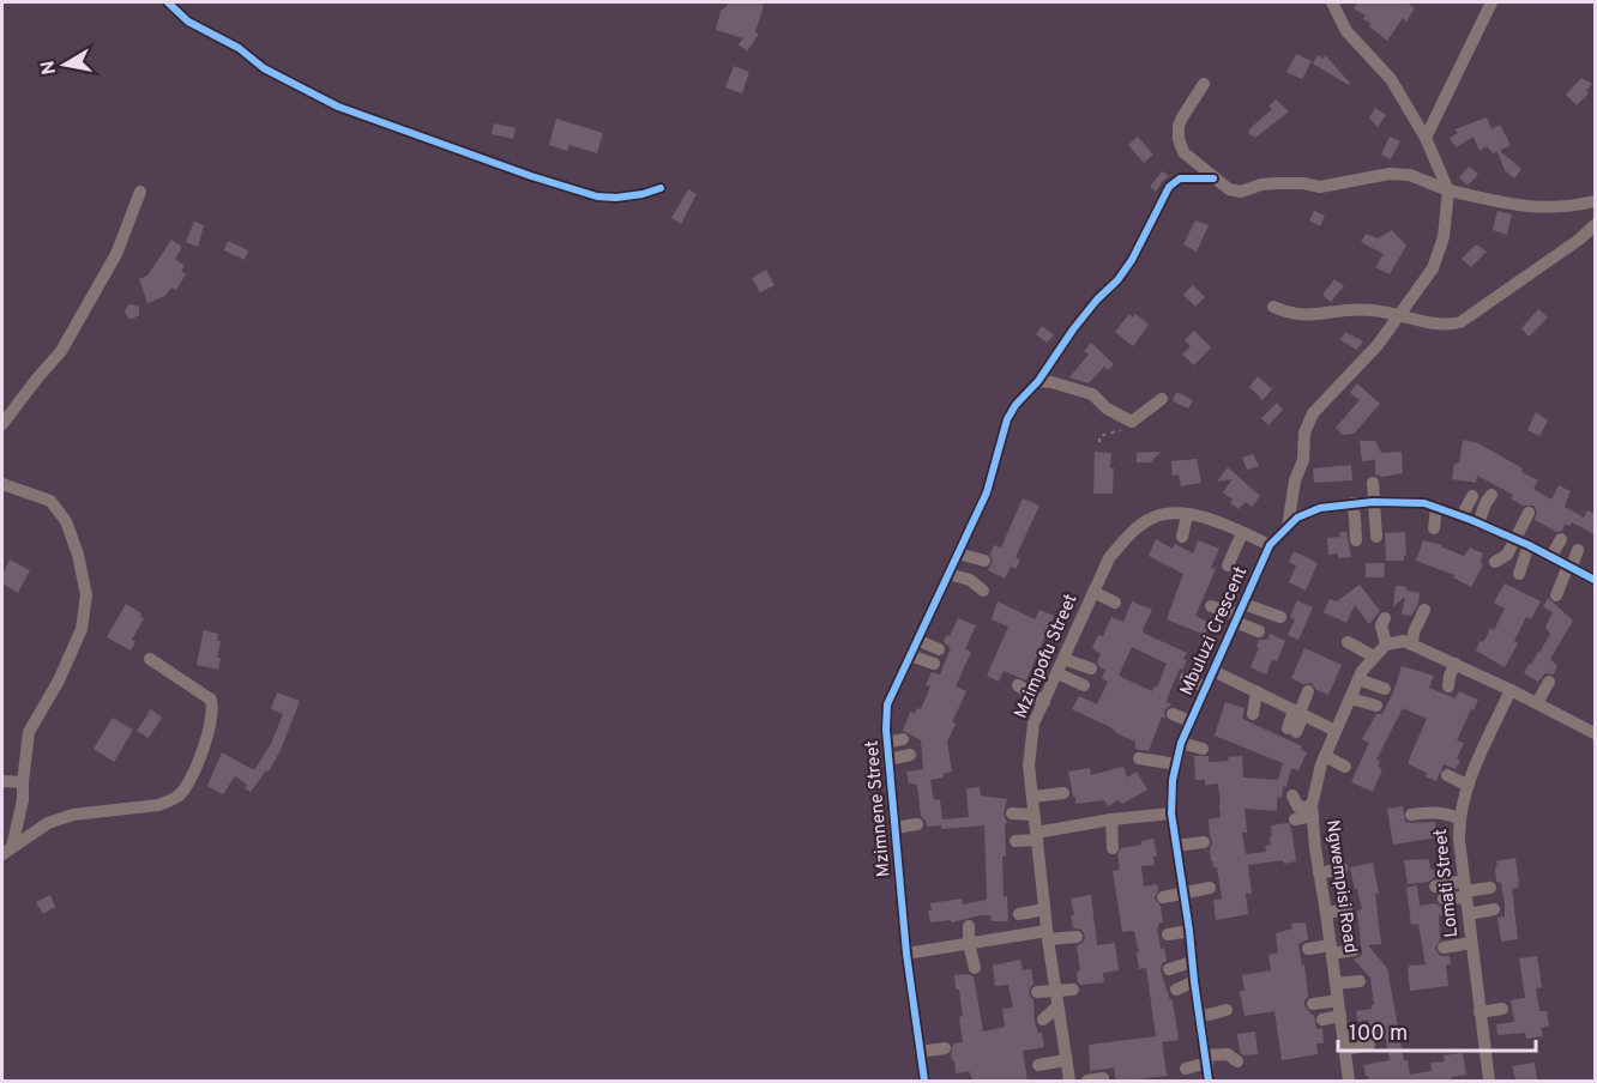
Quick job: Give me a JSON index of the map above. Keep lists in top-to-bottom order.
{
  "streets": {
    "street": [
      "Mbuluzi Crescent",
      "Mzimpofu Street",
      "Mzimnene Street",
      "Lomati Street",
      "Ngwempisi Road"
    ]
  },
  "crossings": [
    ["Mbuluzi Crescent", "Mzimpofu Street"]
  ],
  "scale_bar": "100 m",
  "north": "left"
}
